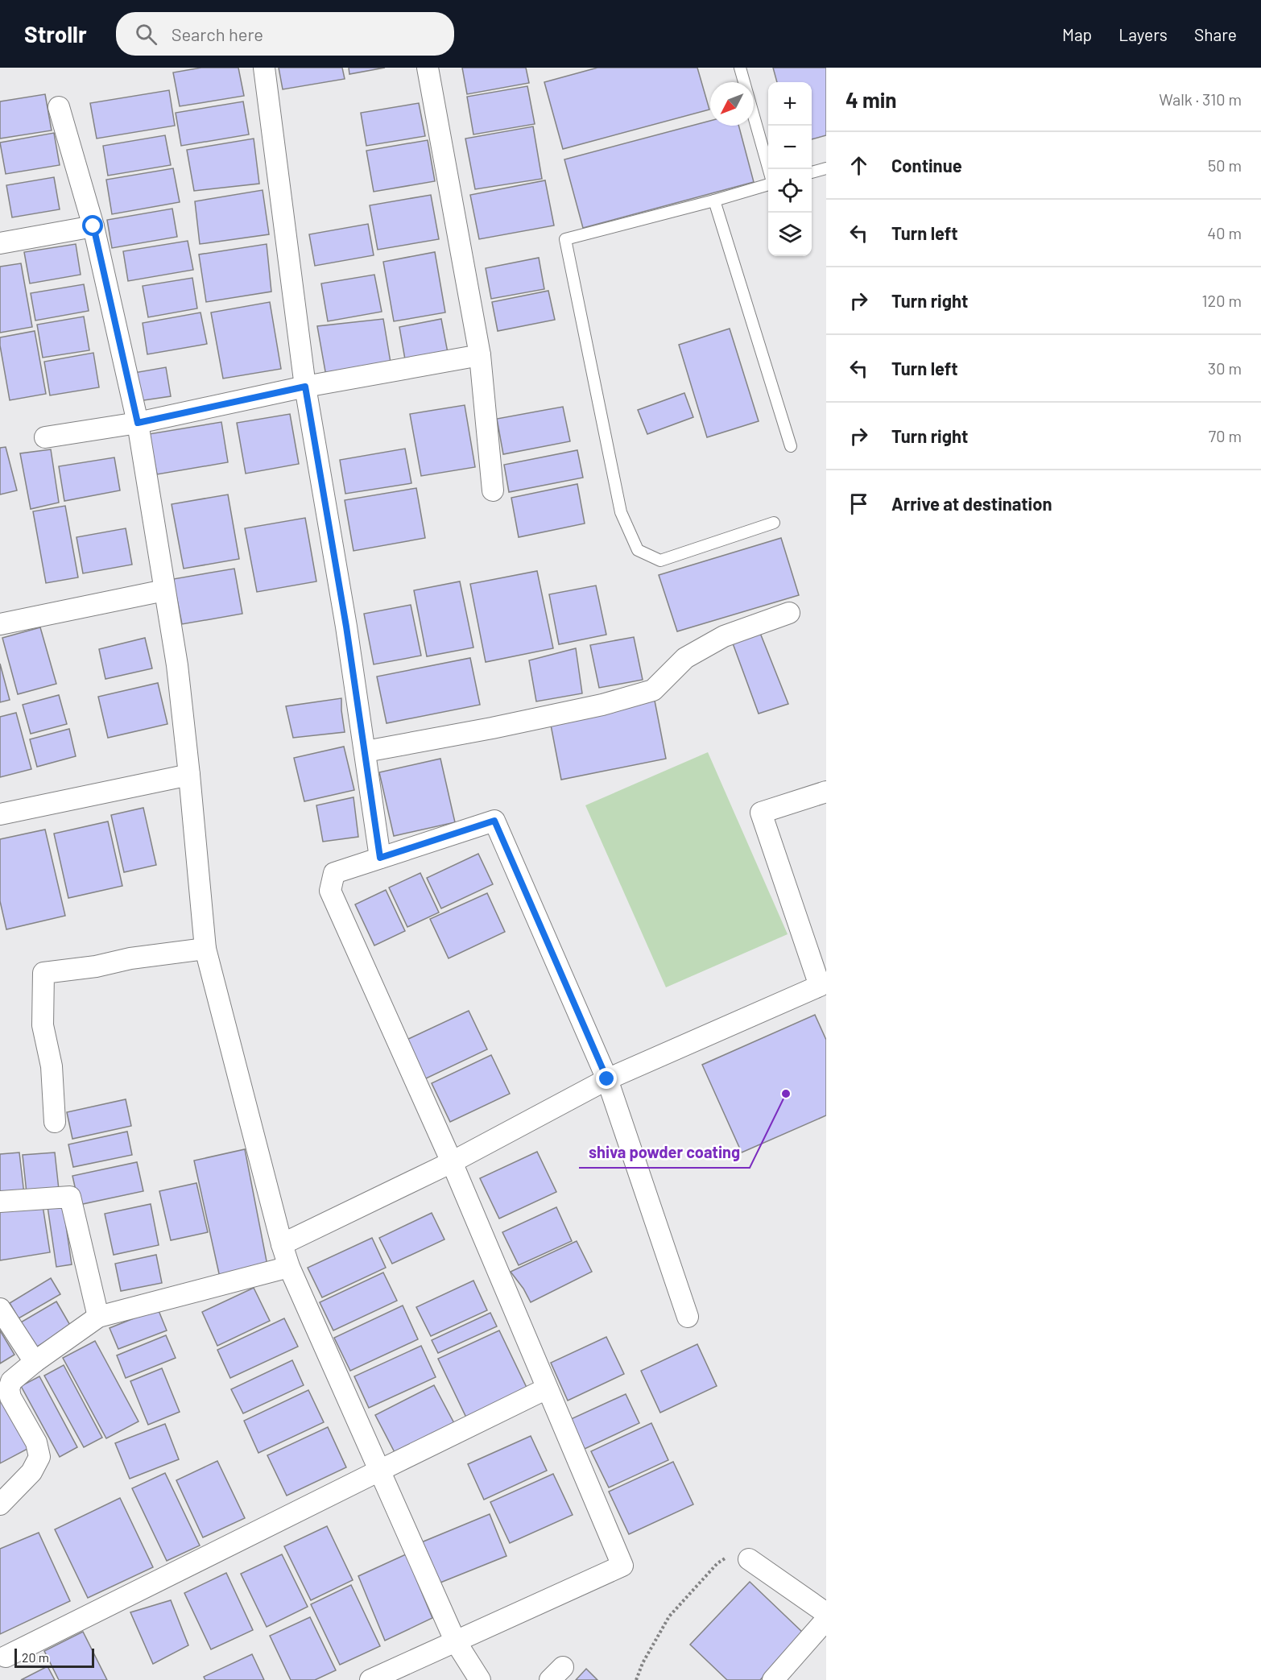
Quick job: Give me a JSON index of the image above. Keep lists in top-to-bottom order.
{
  "places": ["shiva powder coating"],
  "scale_bar": "20 m",
  "north": "bottom left",
  "page": {
    "header": "Strollr",
    "search": "Search here",
    "nav": ["Map", "Layers", "Share"],
    "heading": ["4 min", "Walk · 310 m"],
    "map_buttons": ["+", "−"],
    "list": [
      ["Continue", "50 m"],
      ["Turn left", "40 m"],
      ["Turn right", "120 m"],
      ["Turn left", "30 m"],
      ["Turn right", "70 m"],
      "Arrive at destination"
    ],
    "scale": "20 m"
  }
}
